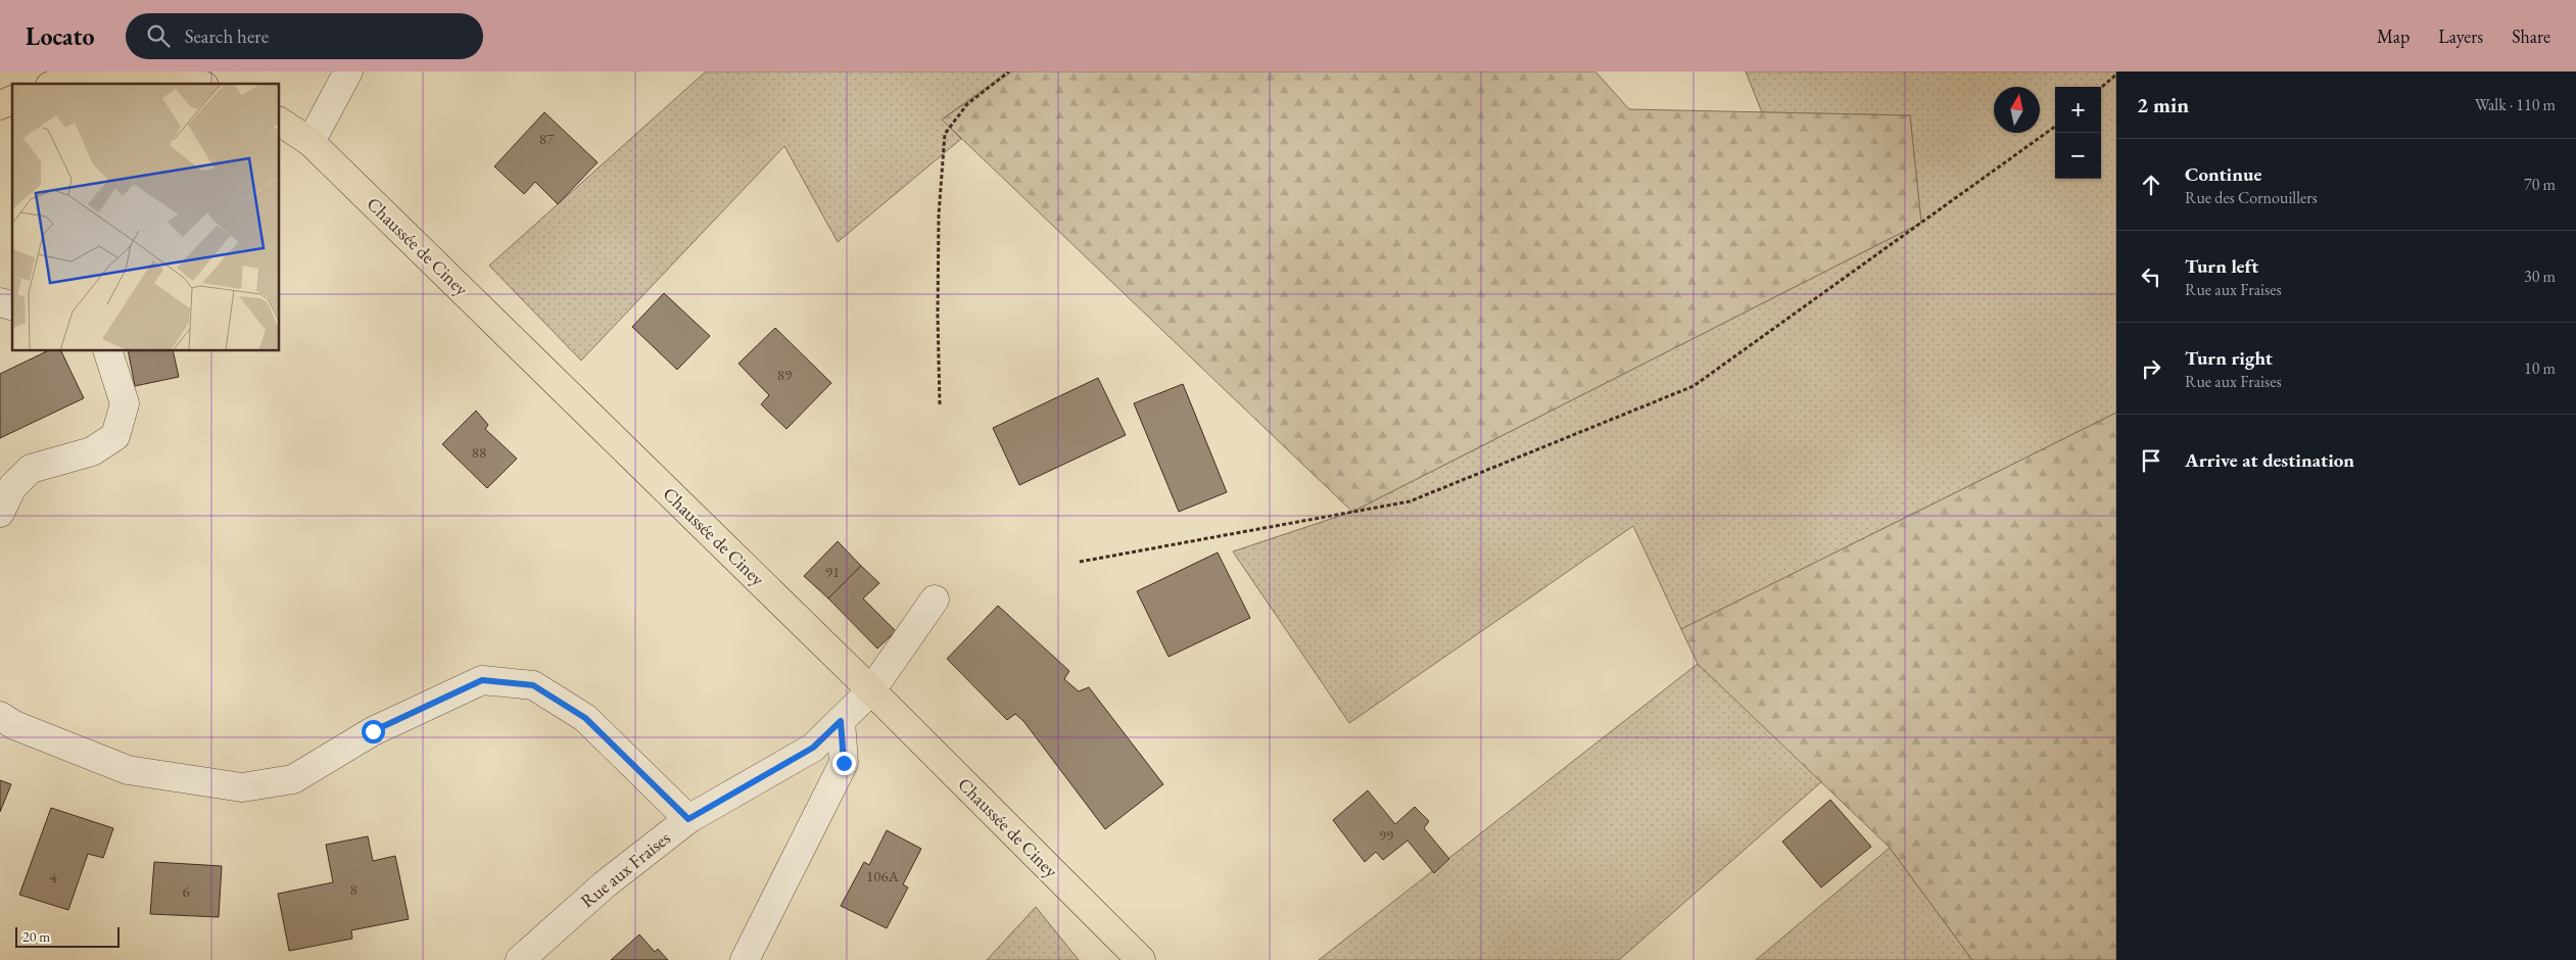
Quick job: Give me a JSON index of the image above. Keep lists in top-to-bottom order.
{
  "streets": {
    "main road": ["Chaussée de Ciney"],
    "street": ["Rue aux Fraises"]
  },
  "crossings": [
    ["Chaussée de Ciney", "Rue aux Fraises"]
  ],
  "house_numbers": [
    "87",
    "89",
    "88",
    "91",
    "99",
    "106A",
    "4",
    "8",
    "6"
  ],
  "scale_bar": "20 m",
  "north": "top",
  "page": {
    "header": "Locato",
    "search": "Search here",
    "nav": ["Map", "Layers", "Share"],
    "heading": ["2 min", "Walk · 110 m"],
    "map_buttons": ["+", "−"],
    "list": [
      ["Continue", "Rue des Cornouillers", "70 m"],
      ["Turn left", "Rue aux Fraises", "30 m"],
      ["Turn right", "Rue aux Fraises", "10 m"],
      "Arrive at destination"
    ],
    "scale": "20 m"
  }
}
